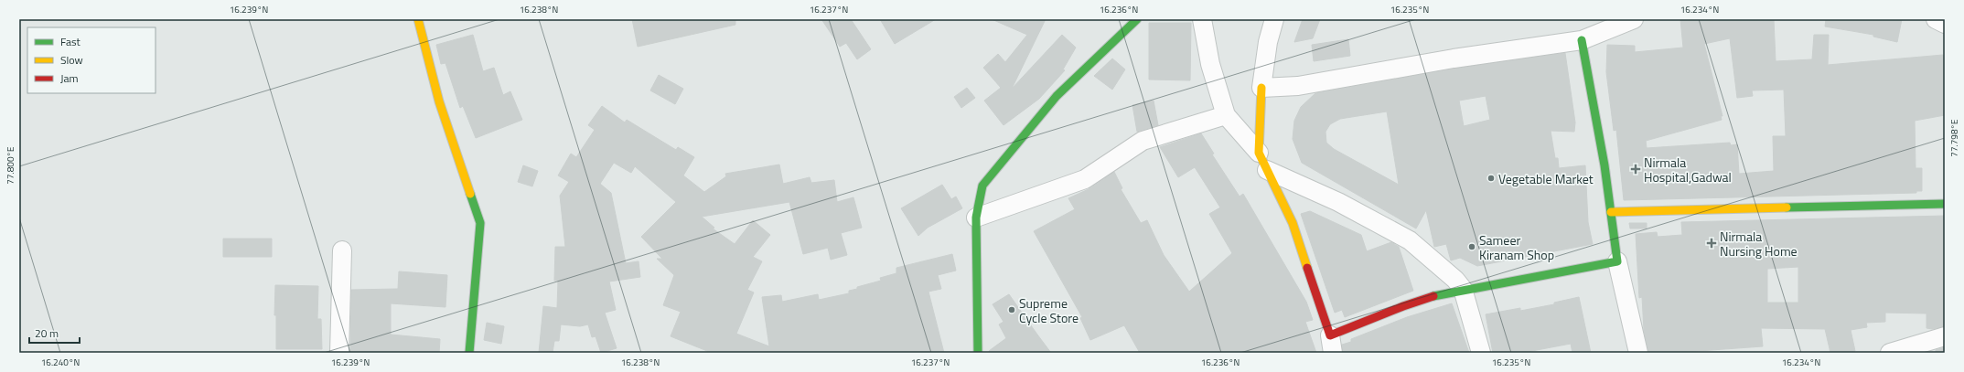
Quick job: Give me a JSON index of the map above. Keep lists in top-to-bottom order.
{
  "places": {
    "health": ["Nirmala Hospital,Gadwal", "Nirmala Nursing Home"],
    "other": ["Vegetable Market", "Sameer Kiranam Shop", "Supreme Cycle Store"]
  },
  "legend": ["Fast", "Slow", "Jam"],
  "scale_bar": "20 m",
  "coordinates": [
    "16.239°N",
    "16.238°N",
    "16.237°N",
    "16.236°N",
    "16.235°N",
    "16.234°N",
    "77.798°E",
    "77.800°E",
    "16.240°N"
  ]
}
